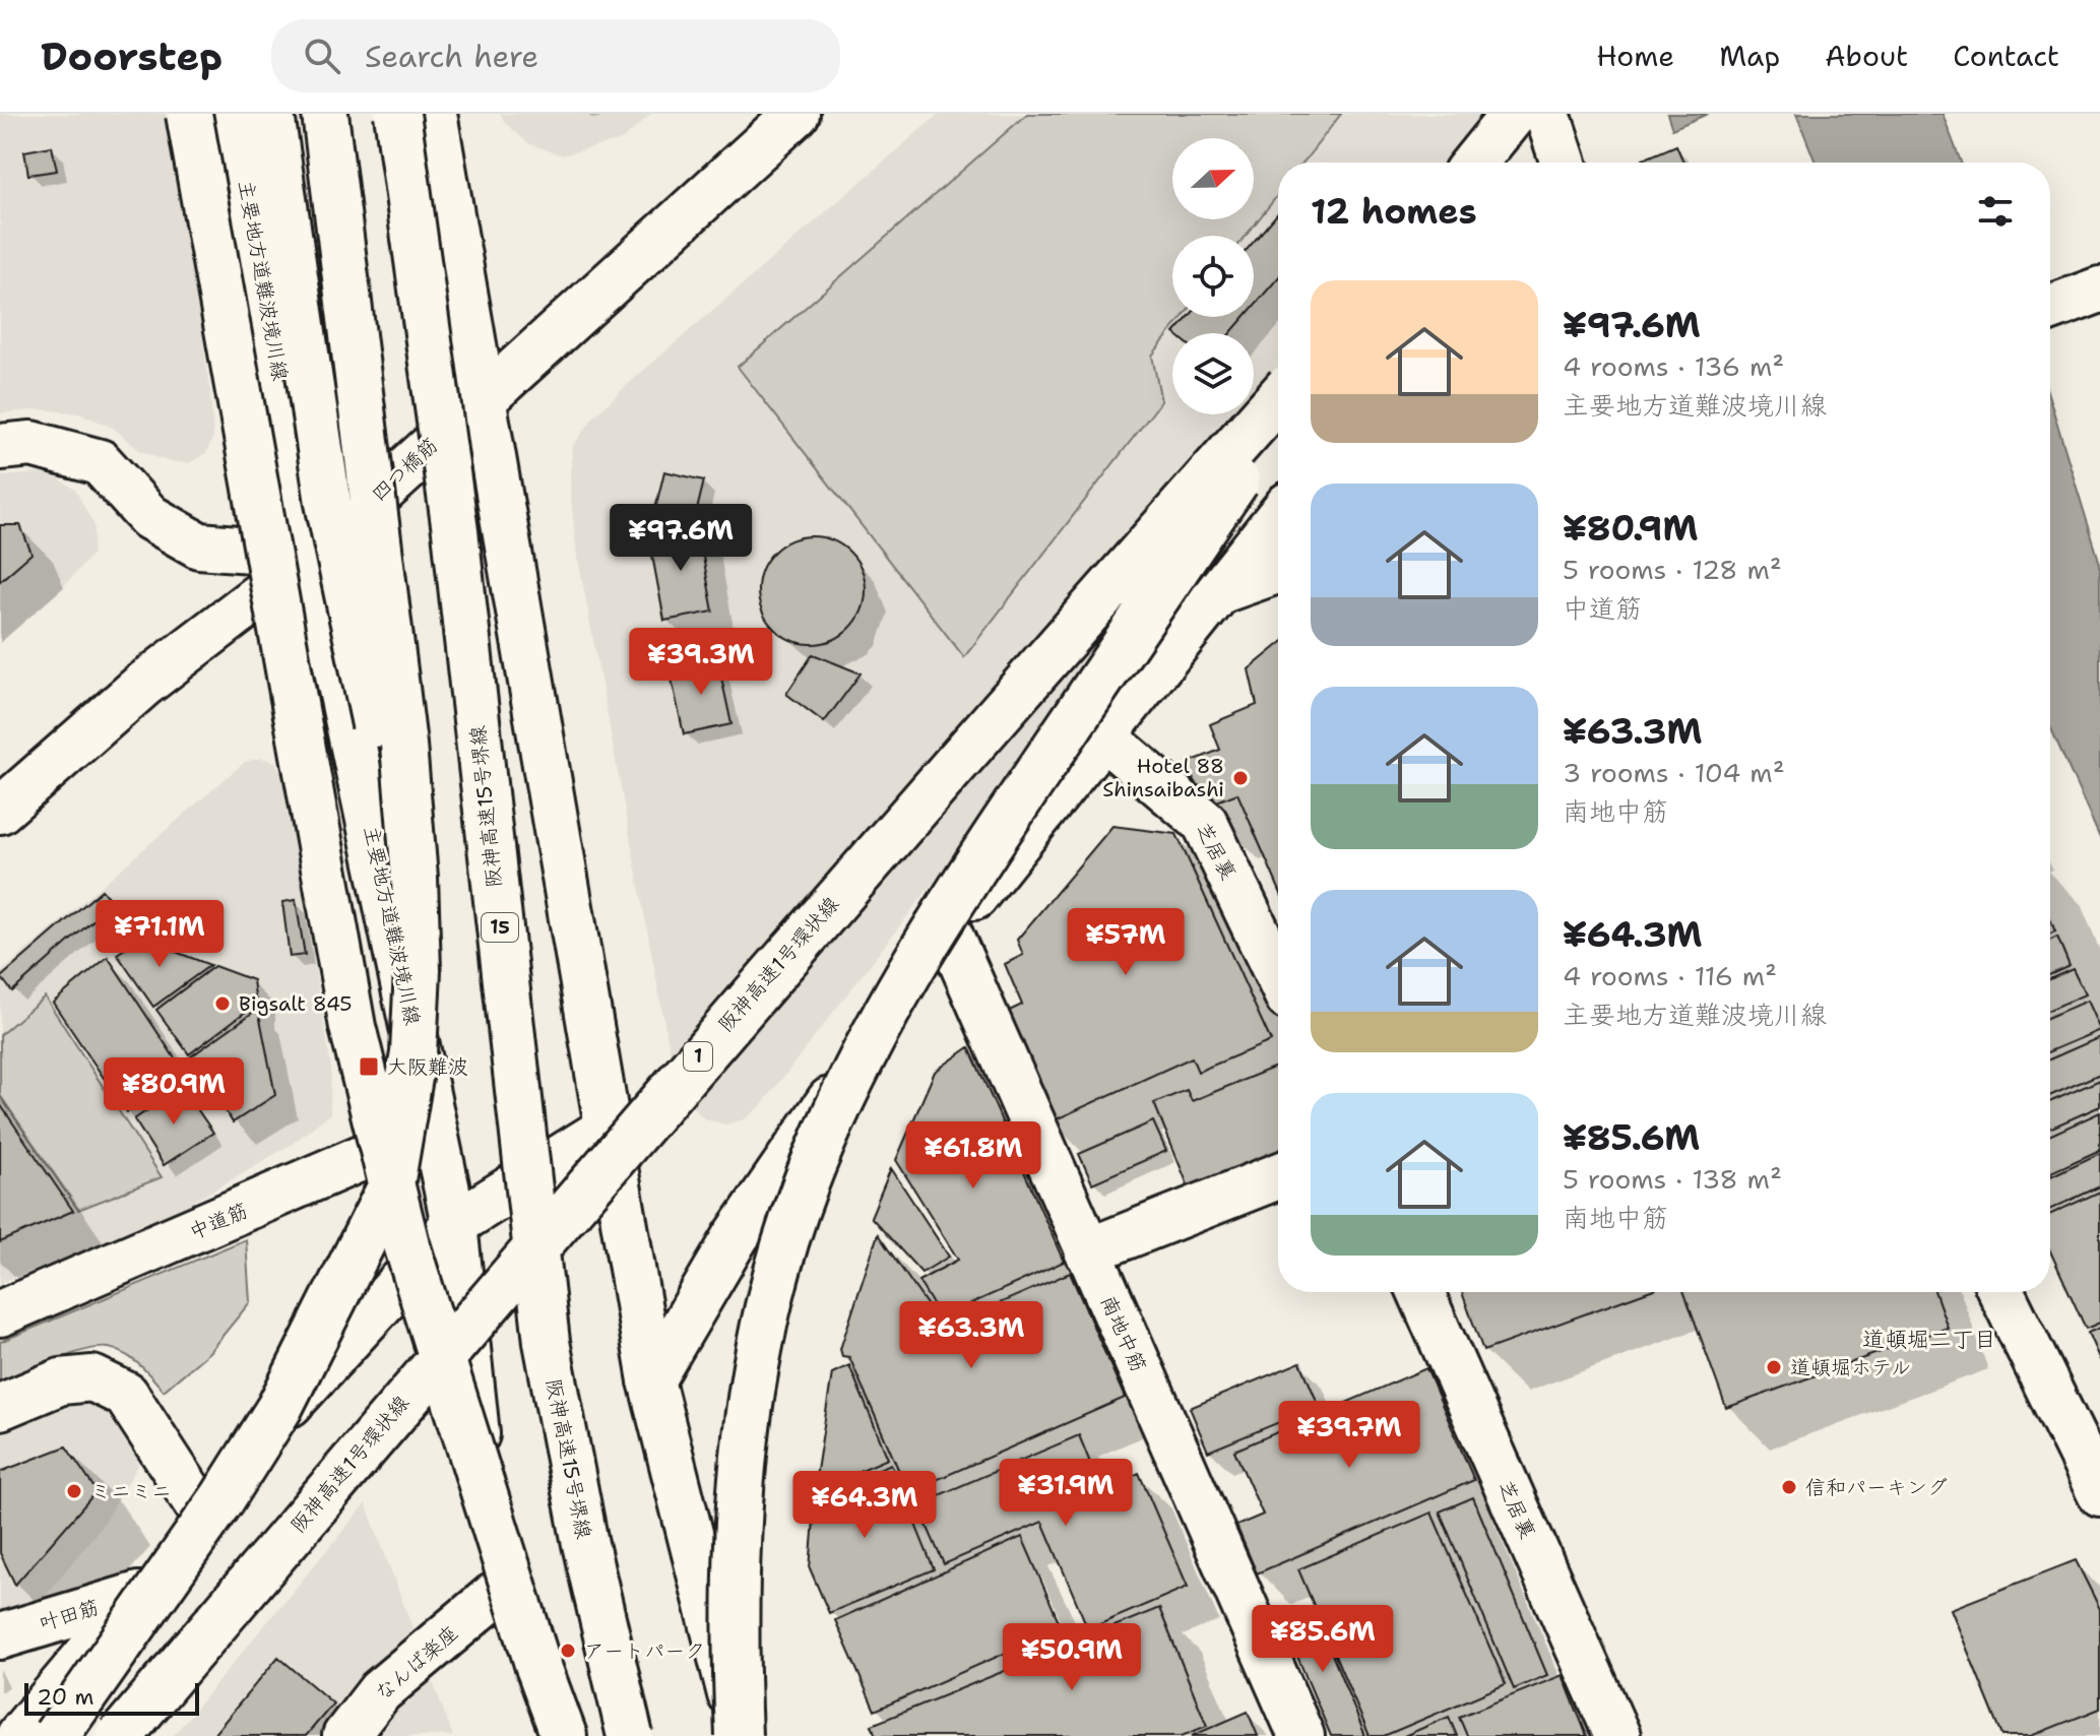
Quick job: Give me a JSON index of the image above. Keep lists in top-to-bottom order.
{
  "streets": {
    "main road": [
      "主要地方道難波境川線",
      "四つ橋筋",
      "阪神高速15号堺線",
      "芝居裏",
      "15",
      "阪神高速1号環状線",
      "1",
      "中道筋",
      "南地中筋",
      "叶田筋",
      "なんば楽座"
    ]
  },
  "crossings": [
    ["主要地方道難波境川線", "四つ橋筋"],
    ["主要地方道難波境川線", "中道筋"],
    ["主要地方道難波境川線", "なんば楽座"]
  ],
  "districts": ["道頓堀二丁目"],
  "places": {
    "other": [
      "Hotel 88 Shinsaibashi",
      "Bigsalt 845",
      "道頓堀ホテル",
      "信和パーキング",
      "ミニミニ",
      "アートパーク"
    ],
    "transit": ["大阪難波"]
  },
  "scale_bar": "20 m",
  "north": "right",
  "page": {
    "header": "Doorstep",
    "search": "Search here",
    "nav": [
      "Home",
      "Map",
      "About",
      "Contact"
    ],
    "heading": "12 homes",
    "list": [
      {
        "name": "¥97.6M",
        "note": "4 rooms · 136 m² · 主要地方道難波境川線"
      },
      {
        "name": "¥80.9M",
        "note": "5 rooms · 128 m² · 中道筋"
      },
      {
        "name": "¥63.3M",
        "note": "3 rooms · 104 m² · 南地中筋"
      },
      {
        "name": "¥64.3M",
        "note": "4 rooms · 116 m² · 主要地方道難波境川線"
      },
      {
        "name": "¥85.6M",
        "note": "5 rooms · 138 m² · 南地中筋"
      }
    ],
    "price": [
      "¥97.6M",
      "¥39.3M",
      "¥71.1M",
      "¥57M",
      "¥80.9M",
      "¥61.8M",
      "¥63.3M",
      "¥39.7M",
      "¥31.9M",
      "¥64.3M",
      "¥85.6M",
      "¥50.9M"
    ],
    "scale": "20 m"
  }
}
